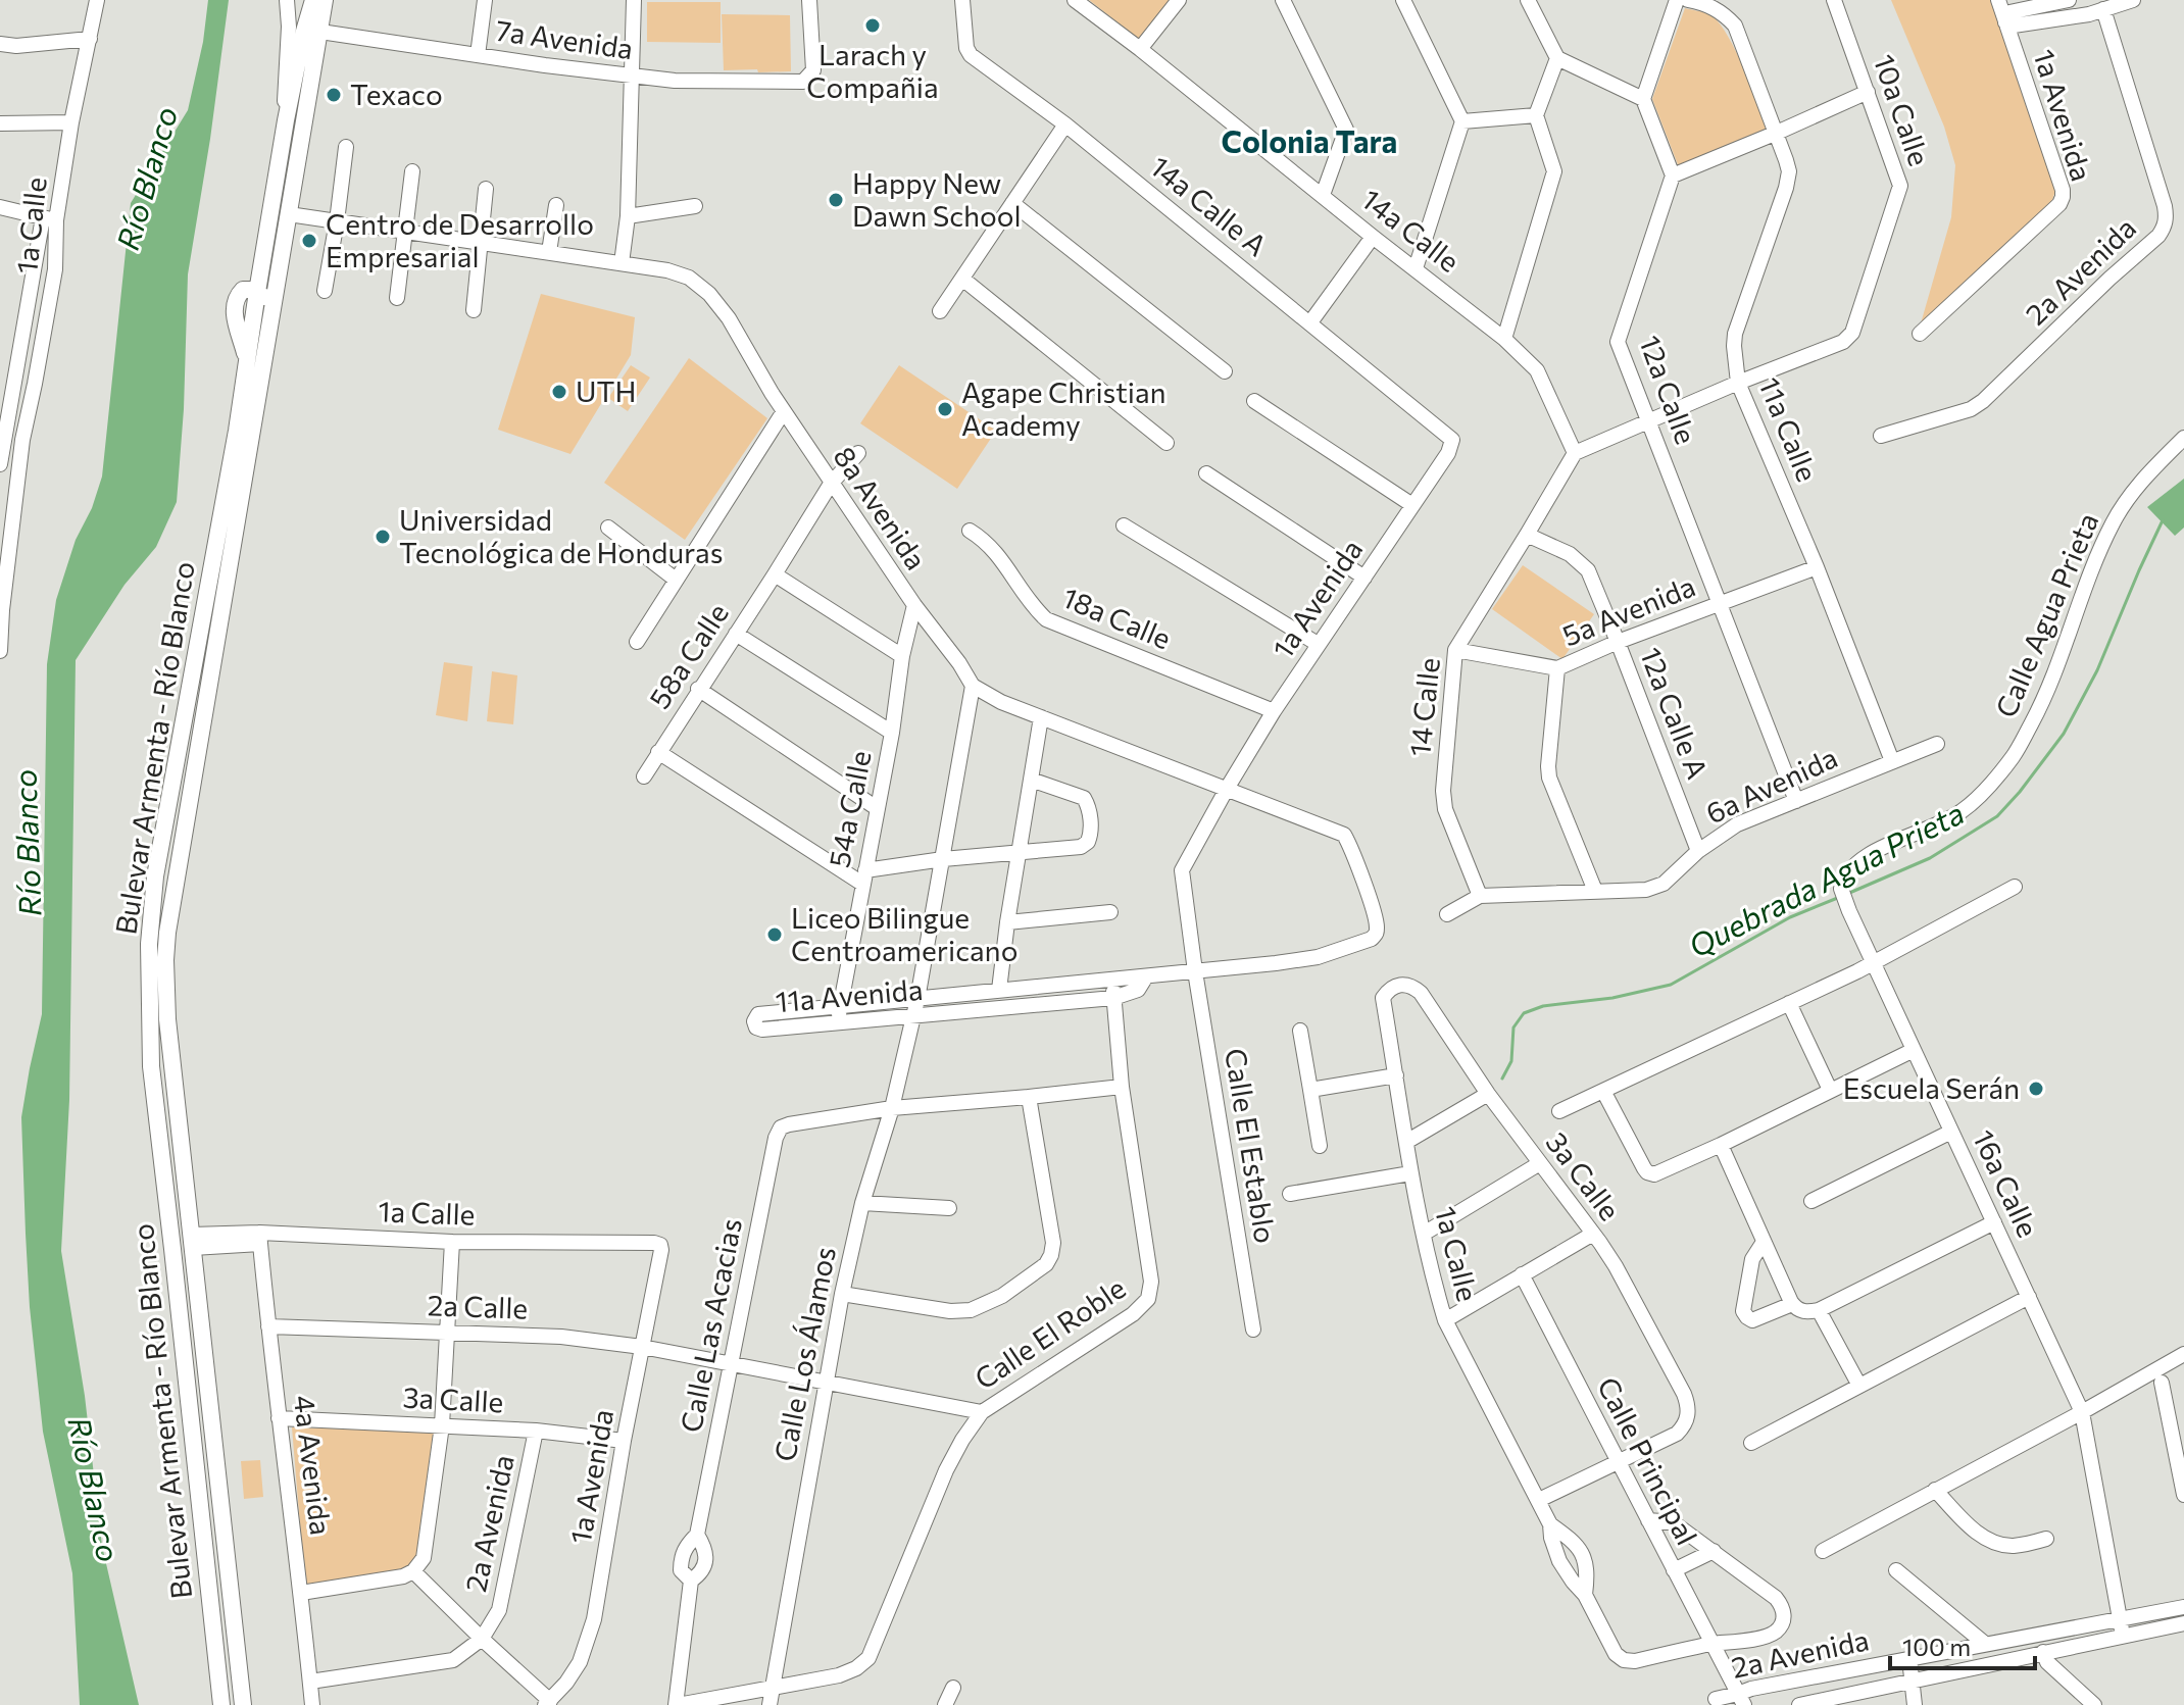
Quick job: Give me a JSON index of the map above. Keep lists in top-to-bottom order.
{
  "streets": {
    "main road": ["Bulevar Armenta - Río Blanco"],
    "street": [
      "7a Avenida",
      "10a Calle",
      "1a Avenida",
      "14a Calle A",
      "1a Calle",
      "14a Calle",
      "2a Avenida",
      "12a Calle",
      "11a Calle",
      "8a Avenida",
      "5a Avenida",
      "Calle Agua Prieta",
      "18a Calle",
      "58a Calle",
      "14 Calle",
      "12a Calle A",
      "6a Avenida",
      "54a Calle",
      "11a Avenida",
      "Calle El Establo",
      "3a Calle",
      "16a Calle",
      "2a Calle",
      "Calle Las Acacias",
      "Calle El Roble",
      "Calle Los Álamos",
      "Calle Principal",
      "4a Avenida"
    ]
  },
  "crossings": [
    ["7a Avenida", "Bulevar Armenta - Río Blanco"],
    ["10a Calle", "11a Calle"],
    ["1a Avenida", "14a Calle A"],
    ["1a Avenida", "1a Calle"],
    ["1a Avenida", "8a Avenida"],
    ["1a Avenida", "18a Calle"],
    ["1a Avenida", "Calle El Establo"],
    ["1a Avenida", "3a Calle"],
    ["1a Avenida", "2a Calle"],
    ["1a Calle", "Bulevar Armenta - Río Blanco"],
    ["1a Calle", "3a Calle"],
    ["1a Calle", "Calle Principal"],
    ["1a Calle", "4a Avenida"],
    ["14a Calle", "14 Calle"],
    ["2a Avenida", "3a Calle"],
    ["2a Avenida", "16a Calle"],
    ["2a Avenida", "Calle Principal"],
    ["2a Avenida", "4a Avenida"],
    ["12a Calle", "5a Avenida"],
    ["12a Calle", "6a Avenida"],
    ["11a Calle", "5a Avenida"],
    ["11a Calle", "6a Avenida"],
    ["8a Avenida", "58a Calle"],
    ["8a Avenida", "Bulevar Armenta - Río Blanco"],
    ["8a Avenida", "54a Calle"],
    ["8a Avenida", "11a Avenida"],
    ["8a Avenida", "Calle El Establo"],
    ["8a Avenida", "Calle Los Álamos"],
    ["5a Avenida", "14 Calle"],
    ["5a Avenida", "12a Calle A"],
    ["Calle Agua Prieta", "16a Calle"],
    ["14 Calle", "12a Calle A"],
    ["14 Calle", "6a Avenida"],
    ["12a Calle A", "6a Avenida"],
    ["54a Calle", "11a Avenida"],
    ["11a Avenida", "Calle El Establo"],
    ["11a Avenida", "Calle El Roble"],
    ["11a Avenida", "Calle Los Álamos"],
    ["3a Calle", "Calle Principal"],
    ["3a Calle", "4a Avenida"],
    ["2a Calle", "Calle Las Acacias"],
    ["2a Calle", "Calle El Roble"],
    ["2a Calle", "Calle Los Álamos"],
    ["2a Calle", "4a Avenida"],
    ["Calle Las Acacias", "Calle El Roble"],
    ["Calle Las Acacias", "Calle Los Álamos"],
    ["Calle El Roble", "Calle Los Álamos"]
  ],
  "districts": ["Colonia Tara"],
  "water": ["Río Blanco", "Quebrada Agua Prieta"],
  "places": [
    "Larach y Compañia",
    "Texaco",
    "Happy New Dawn School",
    "Centro de Desarrollo Empresarial",
    "UTH",
    "Agape Christian Academy",
    "Universidad Tecnológica de Honduras",
    "Liceo Bilingue Centroamericano",
    "Escuela Serán"
  ],
  "scale_bar": "100 m"
}
